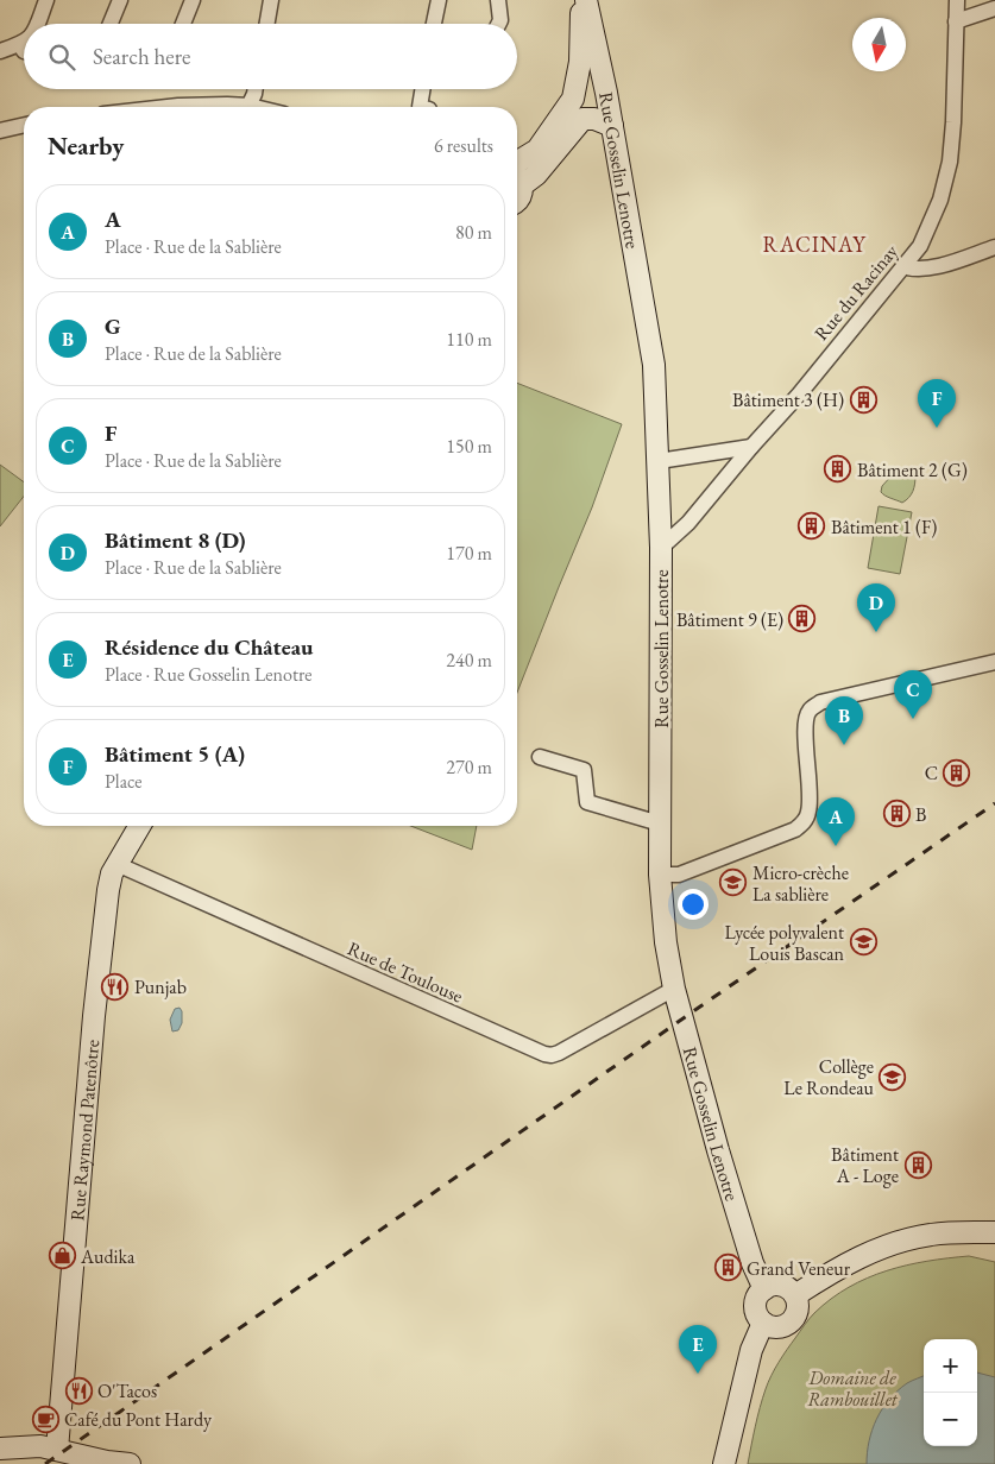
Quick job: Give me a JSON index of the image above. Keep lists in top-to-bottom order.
{
  "streets": {
    "main road": ["Rue Gosselin Lenotre", "Rue Raymond Patenôtre"],
    "street": ["Rue du Racinay", "Rue de Toulouse"]
  },
  "crossings": [
    ["Rue Gosselin Lenotre", "Rue du Racinay"],
    ["Rue Gosselin Lenotre", "Rue de Toulouse"],
    ["Rue de Toulouse", "Rue Raymond Patenôtre"]
  ],
  "districts": ["RACINAY"],
  "parks": ["Domaine de Rambouillet"],
  "places": {
    "building": [
      "Bâtiment 3 (H)",
      "Bâtiment 2 (G)",
      "Bâtiment 1 (F)",
      "Bâtiment 9 (E)",
      "C",
      "B",
      "Bâtiment A - Loge",
      "Grand Veneur"
    ],
    "school or university": ["Micro-crèche La sablière", "Lycée polyvalent Louis Bascan", "Collège Le Rondeau"],
    "restaurant": ["Punjab", "O'Tacos"],
    "shop": ["Audika"],
    "cafe": ["Café du Pont Hardy"]
  },
  "north": "bottom",
  "page": {
    "search": "Search here",
    "heading": ["Nearby", "6 results"],
    "list": [
      {
        "mark": "A",
        "name": "A",
        "note": "Place · Rue de la Sablière",
        "value": "80 m"
      },
      {
        "mark": "B",
        "name": "G",
        "note": "Place · Rue de la Sablière",
        "value": "110 m"
      },
      {
        "mark": "C",
        "name": "F",
        "note": "Place · Rue de la Sablière",
        "value": "150 m"
      },
      {
        "mark": "D",
        "name": "Bâtiment 8 (D)",
        "note": "Place · Rue de la Sablière",
        "value": "170 m"
      },
      {
        "mark": "E",
        "name": "Résidence du Château",
        "note": "Place · Rue Gosselin Lenotre",
        "value": "240 m"
      },
      {
        "mark": "F",
        "name": "Bâtiment 5 (A)",
        "note": "Place",
        "value": "270 m"
      }
    ],
    "pins": [
      "F",
      "D",
      "C",
      "B",
      "A",
      "E"
    ],
    "map_buttons": ["+", "−"]
  }
}
